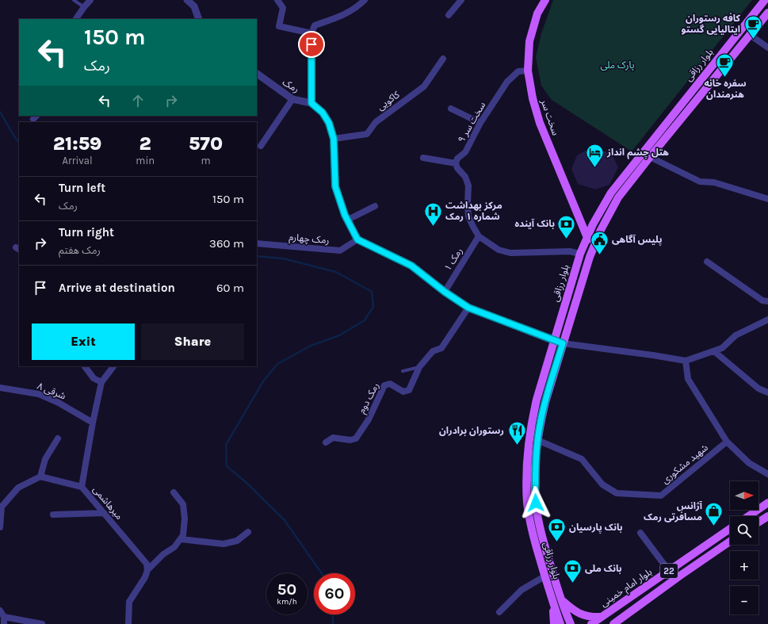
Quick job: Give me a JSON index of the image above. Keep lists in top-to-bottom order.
{
  "streets": {
    "main road": [
      "بلوار رزاقی",
      "سخت سر",
      "22",
      "بلوار امام خمینی"
    ],
    "street": [
      "رمک",
      "کاکویی",
      "سخت سر ۹",
      "رمک چهارم",
      "رمک ۱",
      "شرقی ۸",
      "رمک دوم",
      "شهید مشکوری",
      "میرهاشمی"
    ]
  },
  "crossings": [
    ["بلوار رزاقی", "سخت سر"],
    ["بلوار رزاقی", "شهید مشکوری"],
    ["سخت سر", "سخت سر ۹"],
    ["شرقی ۸", "میرهاشمی"]
  ],
  "parks": ["پارک ملی"],
  "places": {
    "cafe": ["کافه رستوران ایتالیایی گستو", "سفره خانه هنرمندان"],
    "hotel": ["هتل چشم انداز"],
    "hospital": ["مرکز بهداشت شماره ۱ رمک"],
    "bank": ["بانک آینده", "بانک پارسیان", "بانک ملی"],
    "public building": ["پلیس آگاهی"],
    "restaurant": ["رستوران برادران"],
    "shop": ["آژانس مسافرتی رمک"]
  },
  "north": "right",
  "page": {
    "turn": ["150 m", "رمک"],
    "eta": [
      "21:59",
      "Arrival",
      "2",
      "min",
      "570",
      "m"
    ],
    "list": [
      {
        "name": "Turn left",
        "note": "رمک",
        "value": "150 m"
      },
      {
        "name": "Turn right",
        "note": "رمک هفتم",
        "value": "360 m"
      },
      {
        "name": "Arrive at destination",
        "value": "60 m"
      }
    ],
    "buttons": ["Exit", "Share"],
    "map_buttons": ["+", "−"],
    "speed": "50 km/h",
    "limit": "60"
  }
}
